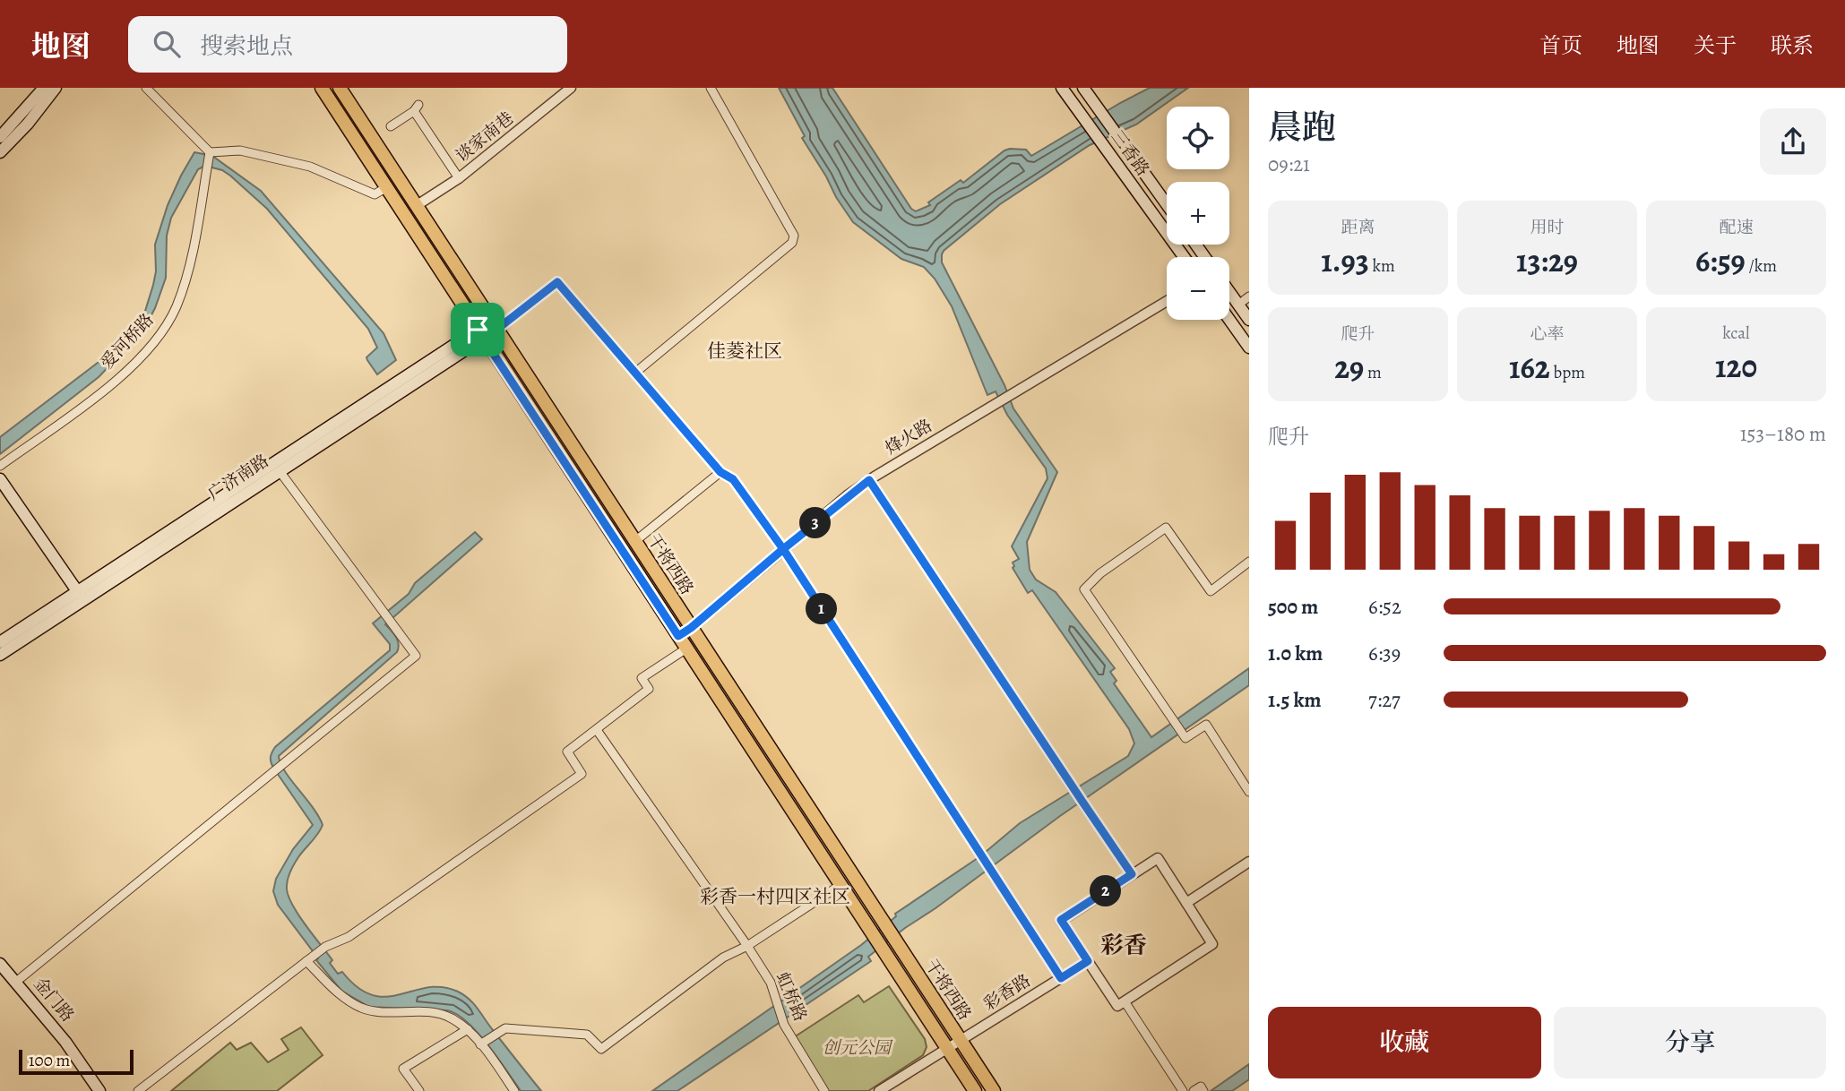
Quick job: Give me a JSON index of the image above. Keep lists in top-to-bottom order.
{
  "streets": {
    "main road": [
      "三香路",
      "广济南路",
      "干将西路",
      "金门路"
    ],
    "street": [
      "谈家南巷",
      "爱河桥路",
      "烽火路",
      "彩香路",
      "虹桥路"
    ]
  },
  "crossings": [
    ["谈家南巷", "干将西路"],
    ["烽火路", "干将西路"],
    ["广济南路", "干将西路"],
    ["干将西路", "彩香路"]
  ],
  "districts": ["佳菱社区", "彩香一村四区社区", "彩香"],
  "parks": ["创元公园"],
  "scale_bar": "100 m",
  "page": {
    "header": "地图",
    "search": "搜索地点",
    "nav": [
      "首页",
      "地图",
      "关于",
      "联系"
    ],
    "heading": ["晨跑", "09:21"],
    "map_buttons": ["+", "−"],
    "stats": [
      ["距离", "1.93 km"],
      ["用时", "13:29"],
      ["配速", "6:59 /km"],
      ["爬升", "29 m"],
      ["心率", "162 bpm"],
      ["kcal", "120"]
    ],
    "chart": ["爬升", "153–180 m"],
    "pins": ["3", "1", "2"],
    "list": [
      {
        "name": "500 m",
        "note": "6:52"
      },
      {
        "name": "1.0 km",
        "note": "6:39"
      },
      {
        "name": "1.5 km",
        "note": "7:27"
      }
    ],
    "buttons": ["收藏", "分享"],
    "scale": "100 m"
  }
}
